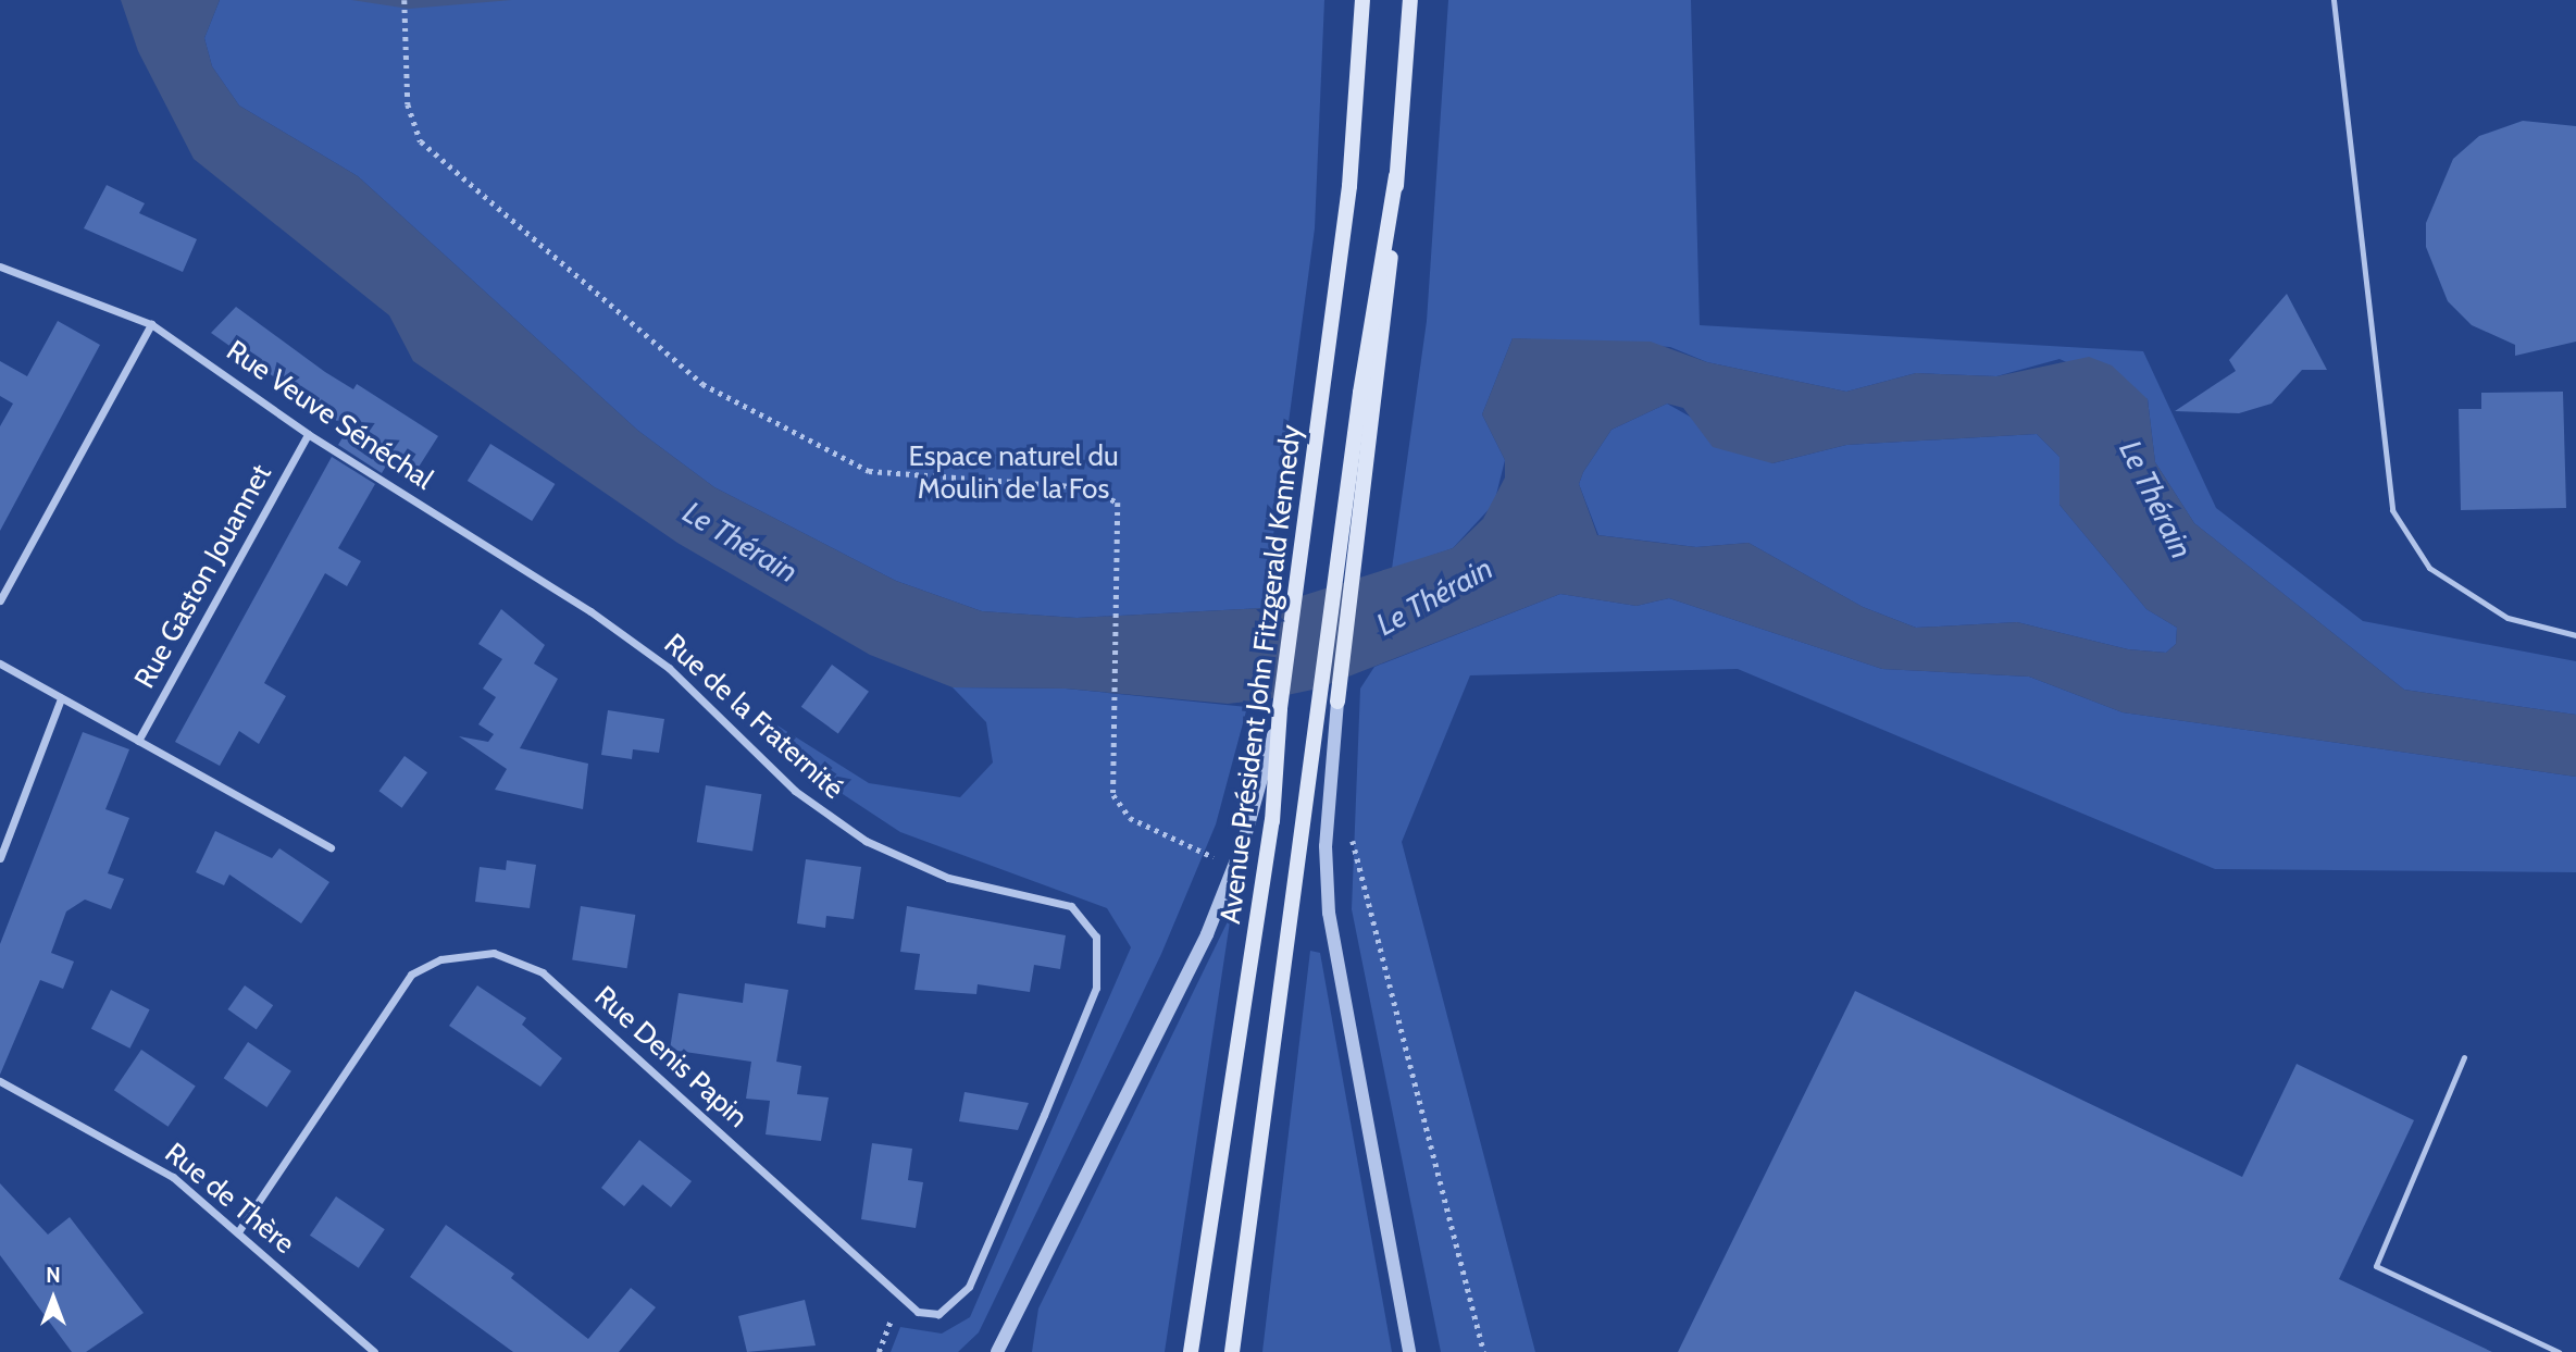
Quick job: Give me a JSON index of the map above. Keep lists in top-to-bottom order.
{
  "streets": {
    "main road": ["Avenue Président John Fitzgerald Kennedy"],
    "street": [
      "Rue Veuve Sénéchal",
      "Rue Gaston Jouannet",
      "Rue de la Fraternité",
      "Rue Denis Papin",
      "Rue de Thère"
    ]
  },
  "crossings": [
    ["Rue Veuve Sénéchal", "Rue Gaston Jouannet"],
    ["Rue Veuve Sénéchal", "Rue de la Fraternité"],
    ["Rue de la Fraternité", "Rue Denis Papin"],
    ["Rue Denis Papin", "Rue de Thère"]
  ],
  "water": ["Le Thérain"],
  "parks": ["Espace naturel du Moulin de la Fos"],
  "north": "top"
}
